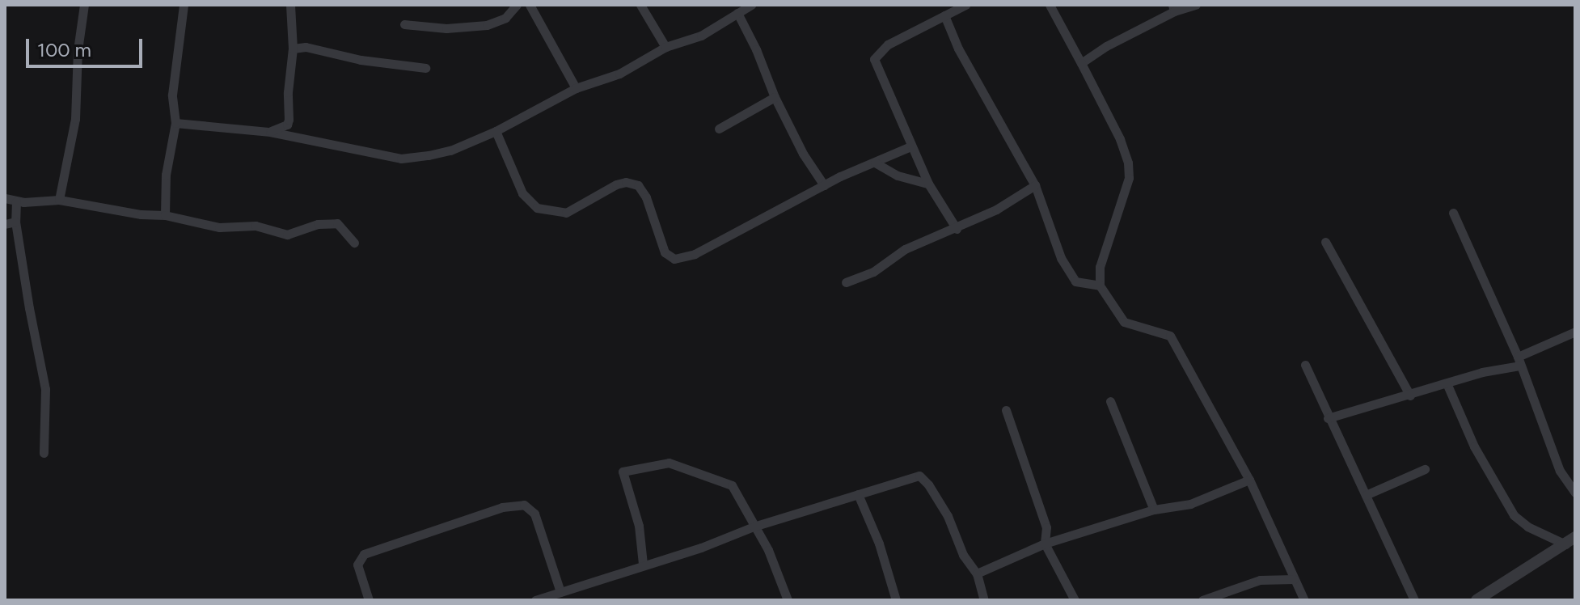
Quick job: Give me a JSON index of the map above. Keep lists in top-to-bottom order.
{
  "scale_bar": "100 m"
}
